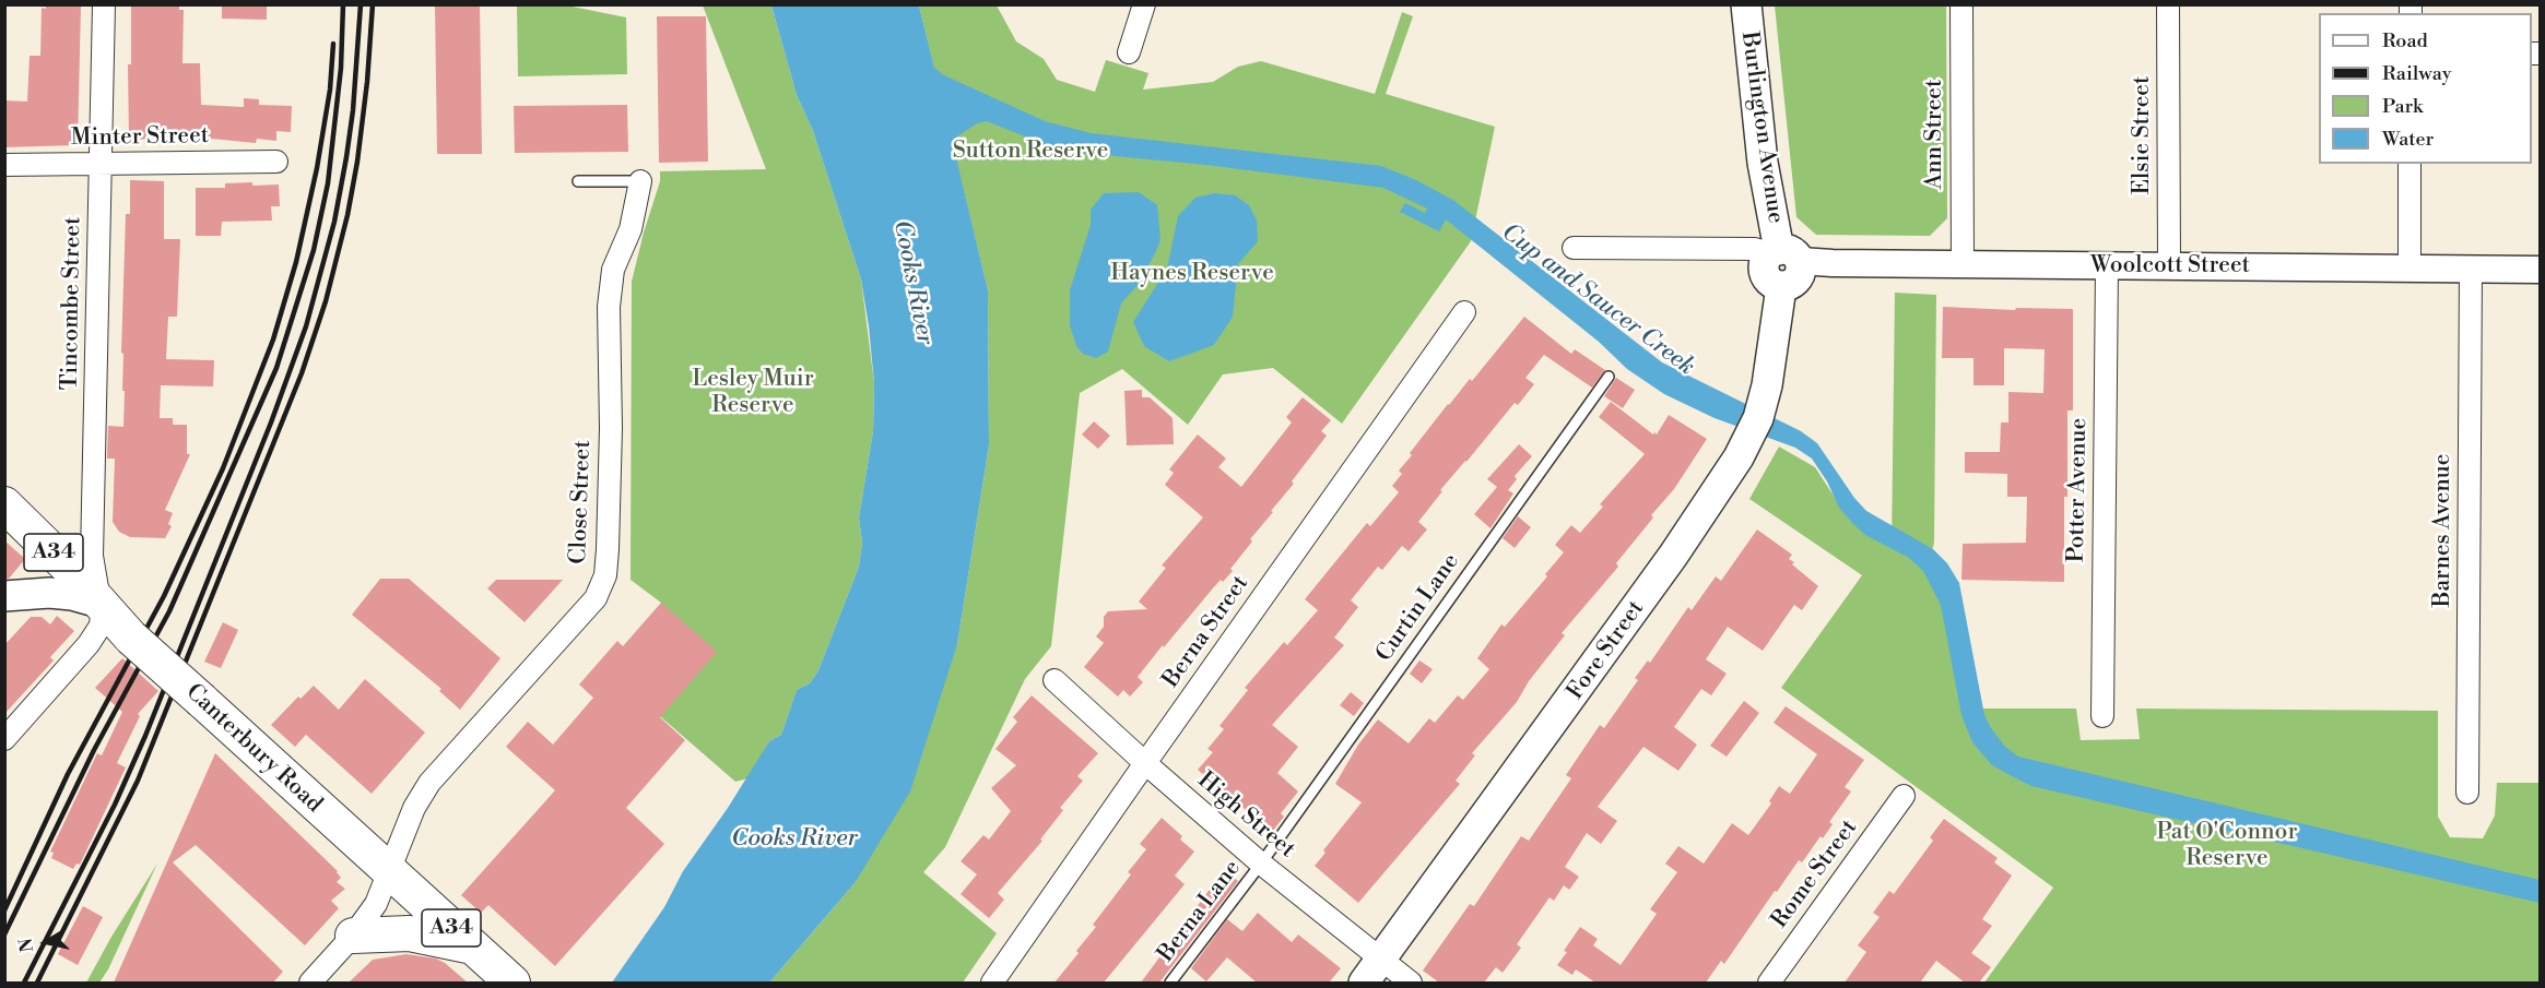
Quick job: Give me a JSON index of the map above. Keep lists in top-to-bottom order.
{
  "streets": {
    "highway": ["A34", "Canterbury Road"],
    "main road": ["Burlington Avenue", "Fore Street"],
    "street": [
      "Ann Street",
      "Elsie Street",
      "Minter Street",
      "Woolcott Street",
      "Tincombe Street",
      "Potter Avenue",
      "Close Street",
      "Barnes Avenue",
      "Berna Street",
      "High Street",
      "Rome Street"
    ],
    "lane": ["Curtin Lane", "Berna Lane"]
  },
  "crossings": [
    ["Burlington Avenue", "Woolcott Street"],
    ["Burlington Avenue", "Fore Street"],
    ["Ann Street", "Woolcott Street"],
    ["Elsie Street", "Woolcott Street"],
    ["Minter Street", "Tincombe Street"],
    ["Woolcott Street", "Potter Avenue"],
    ["Woolcott Street", "Barnes Avenue"],
    ["Tincombe Street", "Canterbury Road"],
    ["Close Street", "Canterbury Road"],
    ["Curtin Lane", "High Street"],
    ["Curtin Lane", "Berna Lane"],
    ["Berna Street", "High Street"],
    ["Fore Street", "High Street"],
    ["High Street", "Berna Lane"]
  ],
  "water": ["Cooks River", "Cup and Saucer Creek"],
  "parks": [
    "Sutton Reserve",
    "Haynes Reserve",
    "Lesley Muir Reserve",
    "Pat O'Connor Reserve"
  ],
  "legend": [
    "Road",
    "Railway",
    "Park",
    "Water"
  ],
  "north": "left"
}
